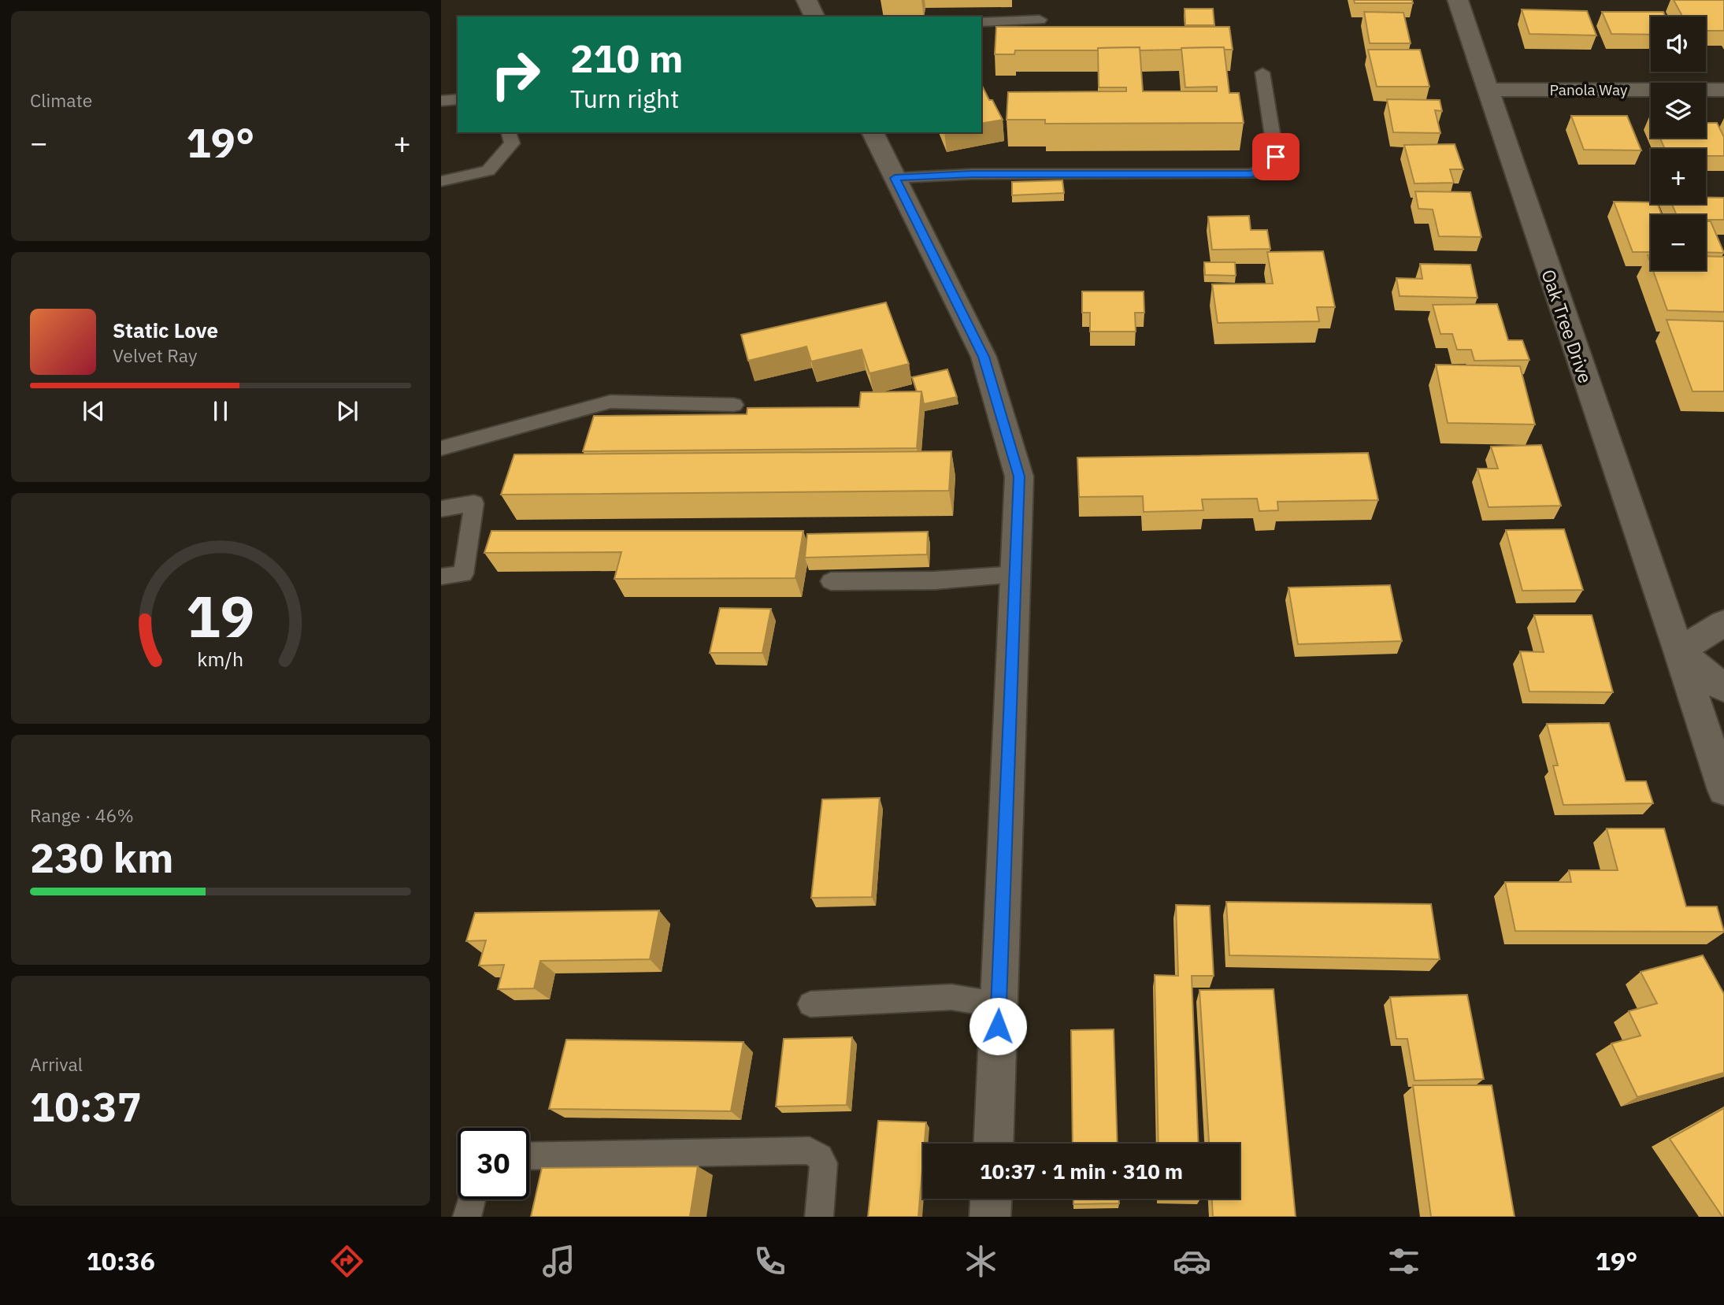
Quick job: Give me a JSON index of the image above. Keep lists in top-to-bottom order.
{
  "streets": {
    "street": ["Panola Way", "Oak Tree Drive"]
  },
  "crossings": [
    ["Panola Way", "Oak Tree Drive"]
  ],
  "page": {
    "tile": [
      "Climate",
      ["Range · 46%", "230 km"],
      ["Arrival", "10:37"]
    ],
    "map_buttons": ["+", "−"],
    "turn": ["210 m", "Turn right"],
    "heat": ["−", "19°", "+"],
    "song": ["Static Love", "Velvet Ray"],
    "limit": "30",
    "trip": "10:37 · 1 min · 310 m",
    "tabs": ["10:36", "19°"],
    "gauge": ["19", "km/h"]
  }
}
